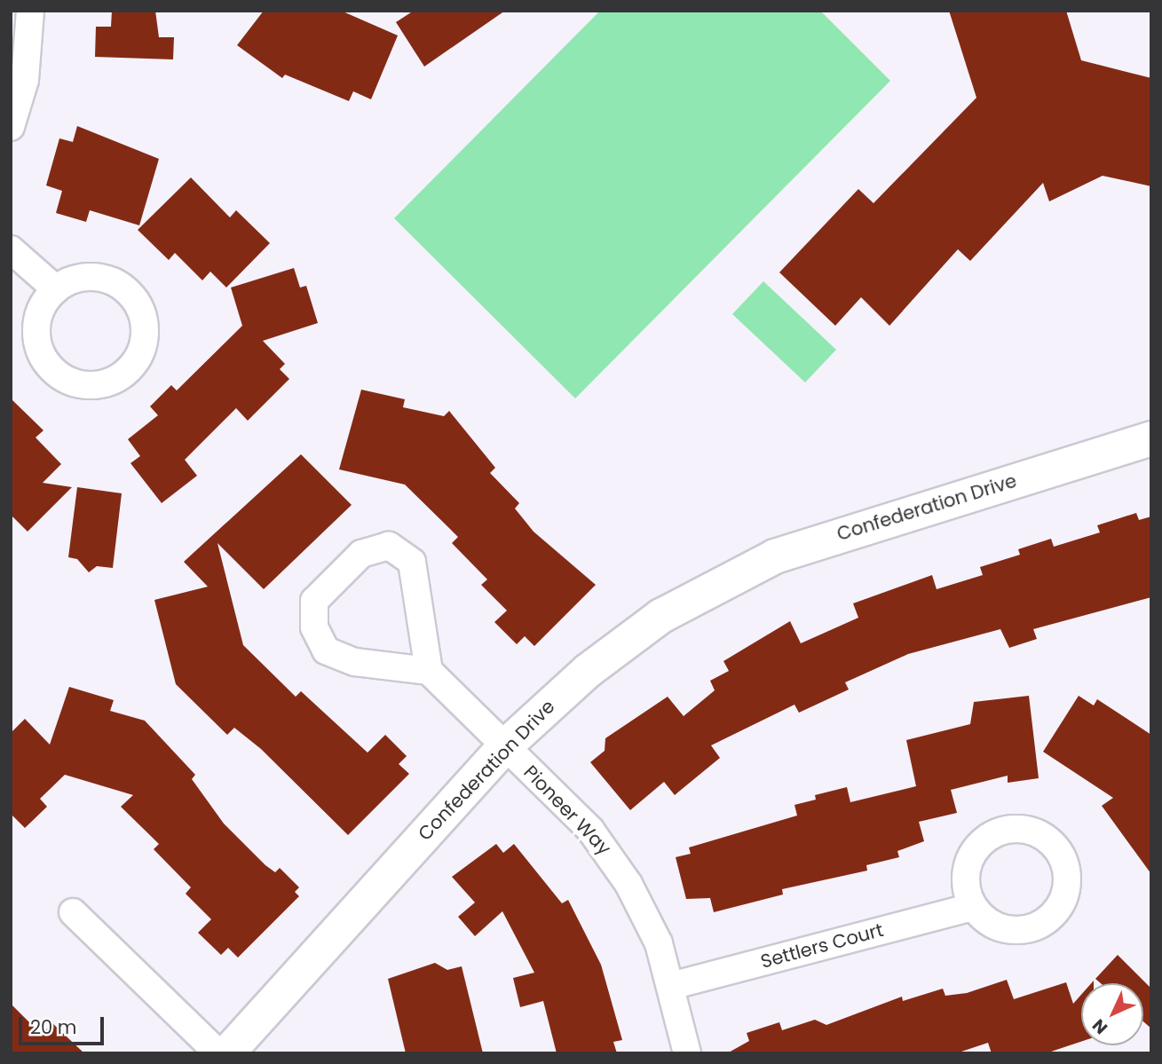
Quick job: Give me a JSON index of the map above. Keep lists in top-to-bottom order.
{
  "streets": {
    "street": ["Confederation Drive", "Pioneer Way", "Settlers Court"]
  },
  "crossings": [
    ["Confederation Drive", "Pioneer Way"],
    ["Pioneer Way", "Settlers Court"]
  ],
  "scale_bar": "20 m",
  "north": "bottom left"
}
